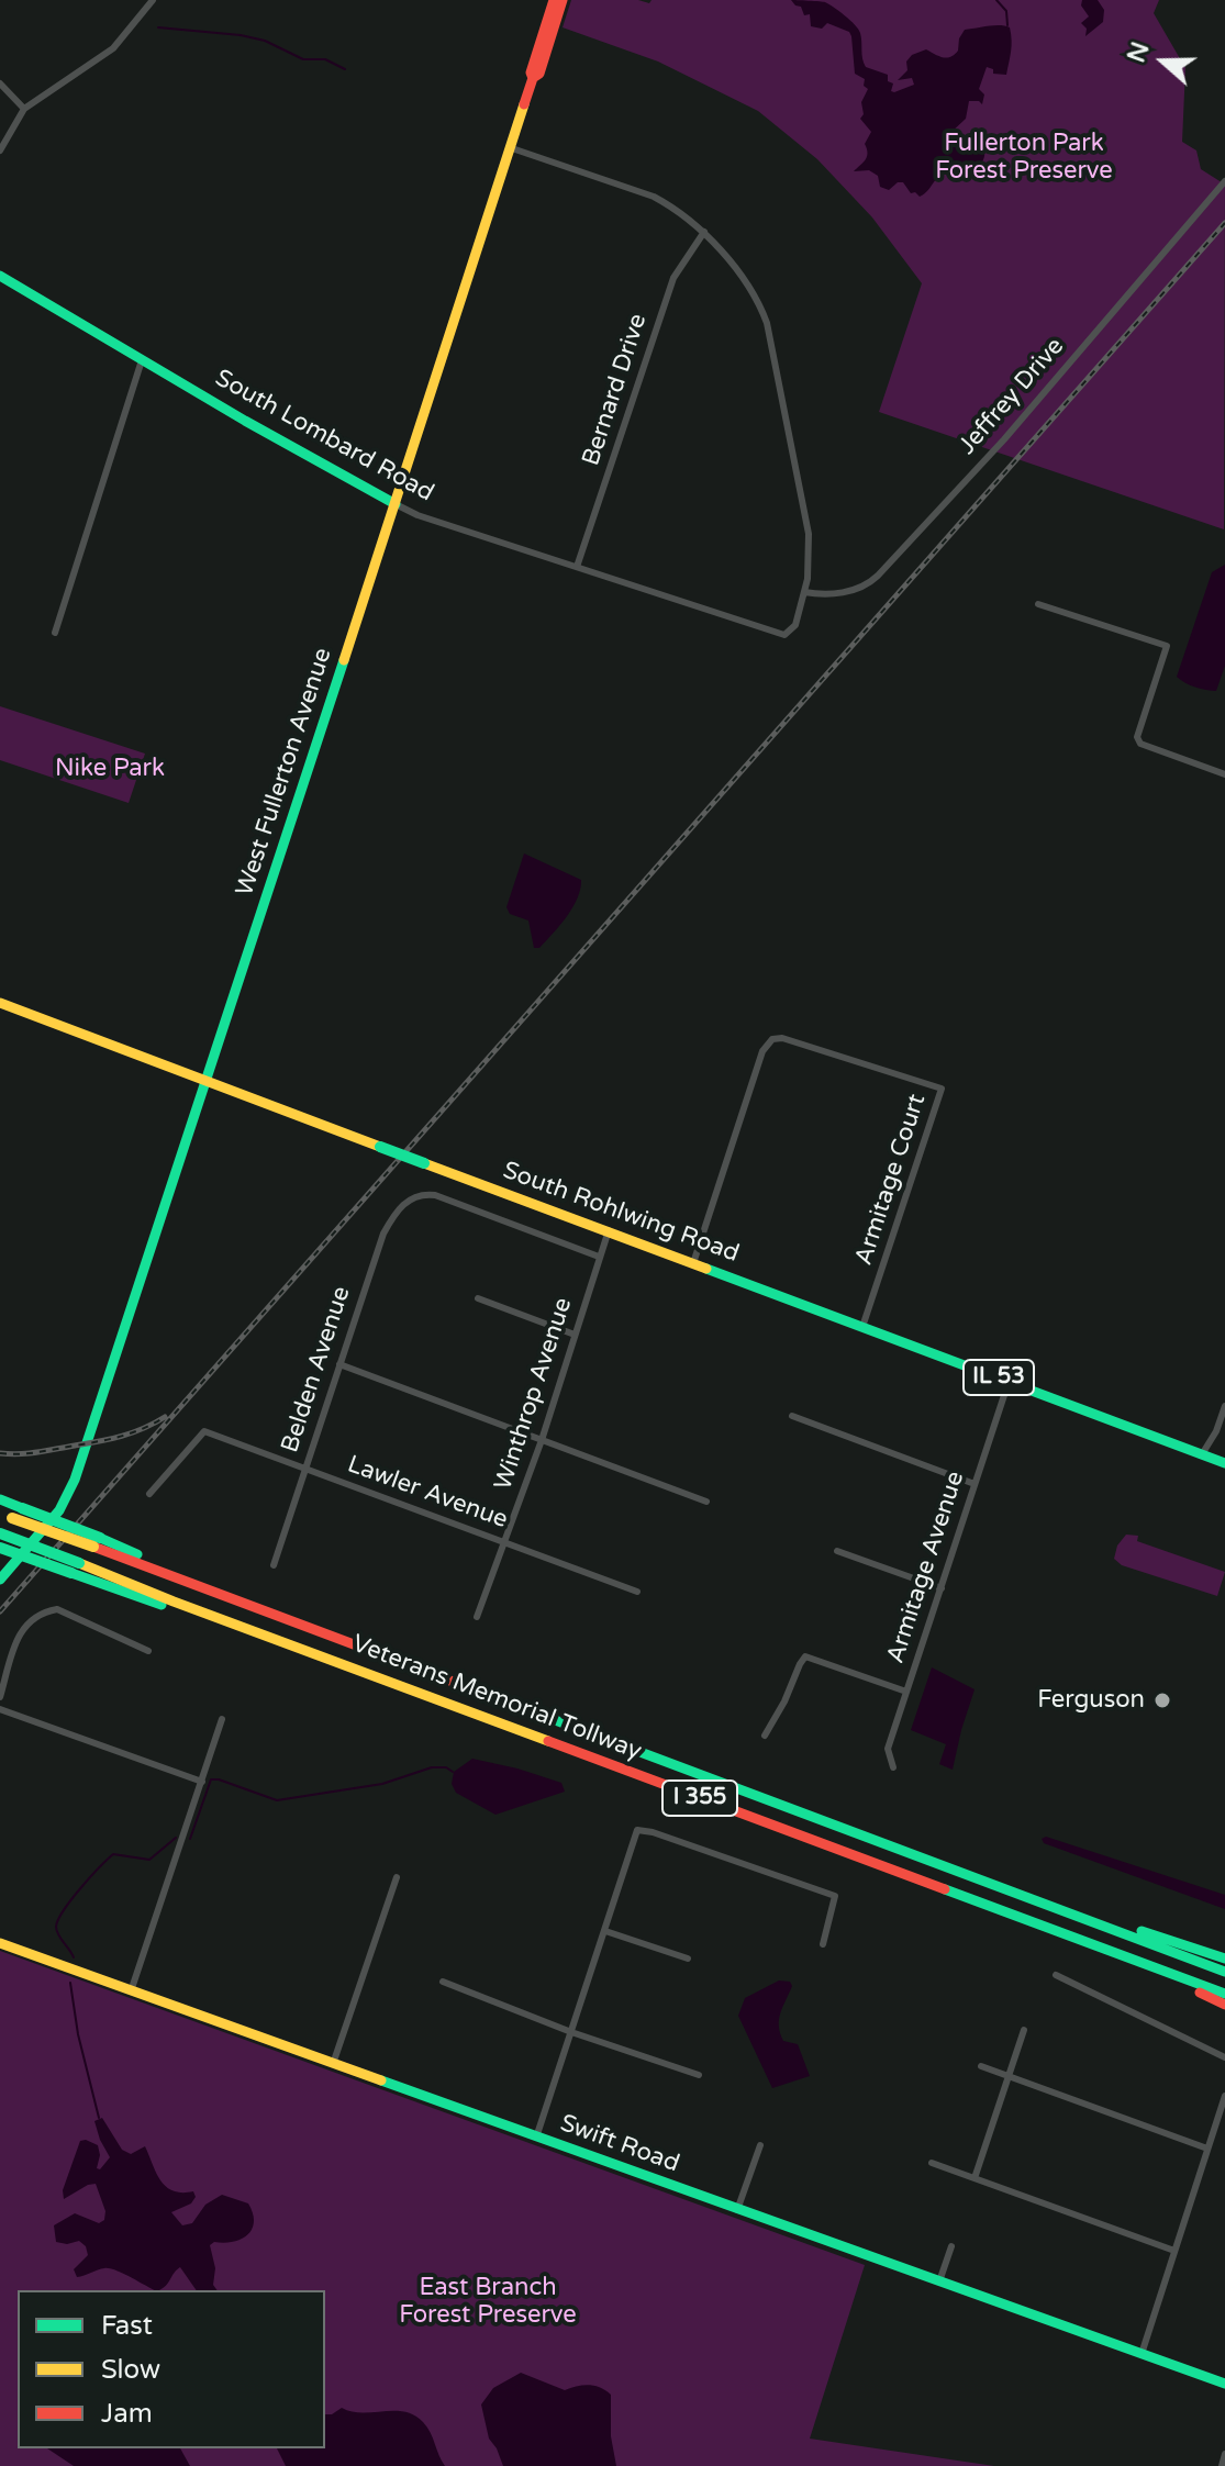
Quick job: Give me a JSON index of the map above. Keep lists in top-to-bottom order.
{
  "streets": {
    "main road": [
      "South Lombard Road",
      "West Fullerton Avenue",
      "South Rohlwing Road",
      "IL 53",
      "Veterans Memorial Tollway",
      "I 355",
      "Swift Road"
    ],
    "street": [
      "Bernard Drive",
      "Jeffrey Drive",
      "Armitage Court",
      "Belden Avenue",
      "Winthrop Avenue",
      "Lawler Avenue",
      "Armitage Avenue"
    ]
  },
  "crossings": [
    ["Bernard Drive", "South Lombard Road"],
    ["Jeffrey Drive", "South Lombard Road"],
    ["South Lombard Road", "West Fullerton Avenue"],
    ["West Fullerton Avenue", "South Rohlwing Road"],
    ["Armitage Court", "South Rohlwing Road"],
    ["South Rohlwing Road", "Winthrop Avenue"],
    ["South Rohlwing Road", "Armitage Avenue"],
    ["Belden Avenue", "Winthrop Avenue"],
    ["Belden Avenue", "Lawler Avenue"],
    ["Winthrop Avenue", "Lawler Avenue"]
  ],
  "parks": ["Fullerton Park Forest Preserve", "Nike Park", "East Branch Forest Preserve"],
  "places": ["Ferguson"],
  "legend": ["Fast", "Slow", "Jam"],
  "north": "left"
}
